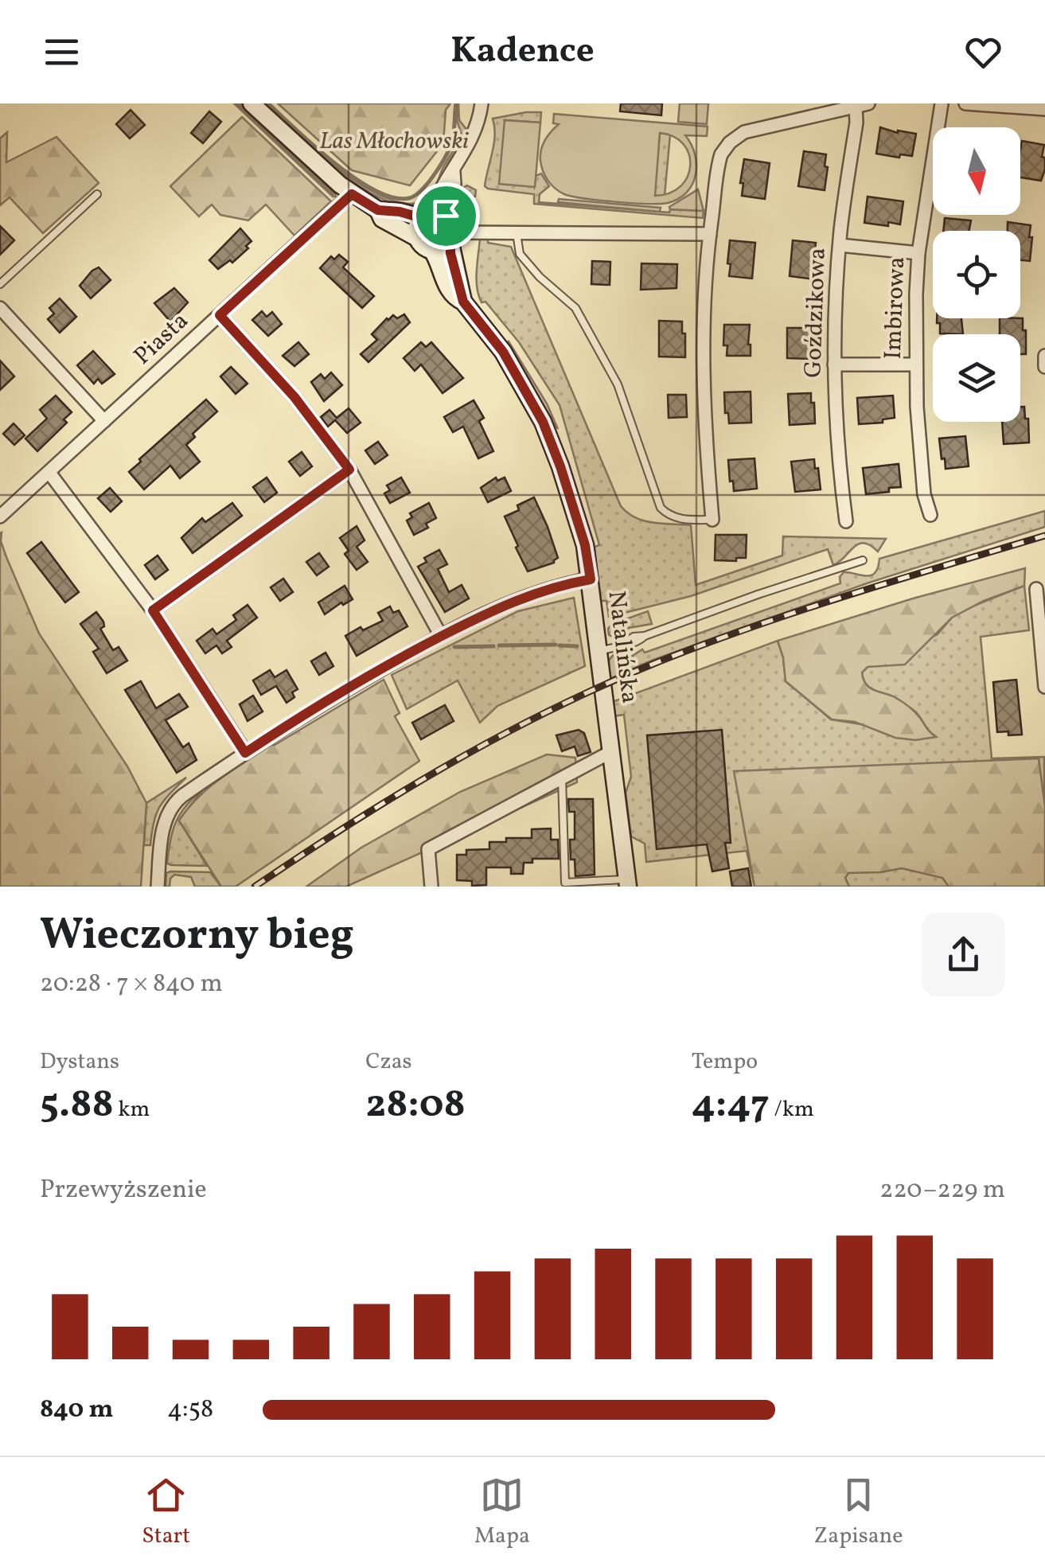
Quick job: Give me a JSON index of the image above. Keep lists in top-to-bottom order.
{
  "streets": {
    "main road": ["Natalińska"],
    "street": ["Imbirowa", "Goździkowa", "Piasta"]
  },
  "parks": ["Las Młochowski"],
  "north": "bottom",
  "page": {
    "header": "Kadence",
    "heading": ["Wieczorny bieg", "20:28 · 7 × 840 m"],
    "stats": [
      ["Dystans", "5.88 km"],
      ["Czas", "28:08"],
      ["Tempo", "4:47 /km"]
    ],
    "chart": ["Przewyższenie", "220–229 m"],
    "list": [
      {
        "name": "840 m",
        "note": "4:58"
      }
    ],
    "tabs": ["Start", "Mapa", "Zapisane"]
  }
}
